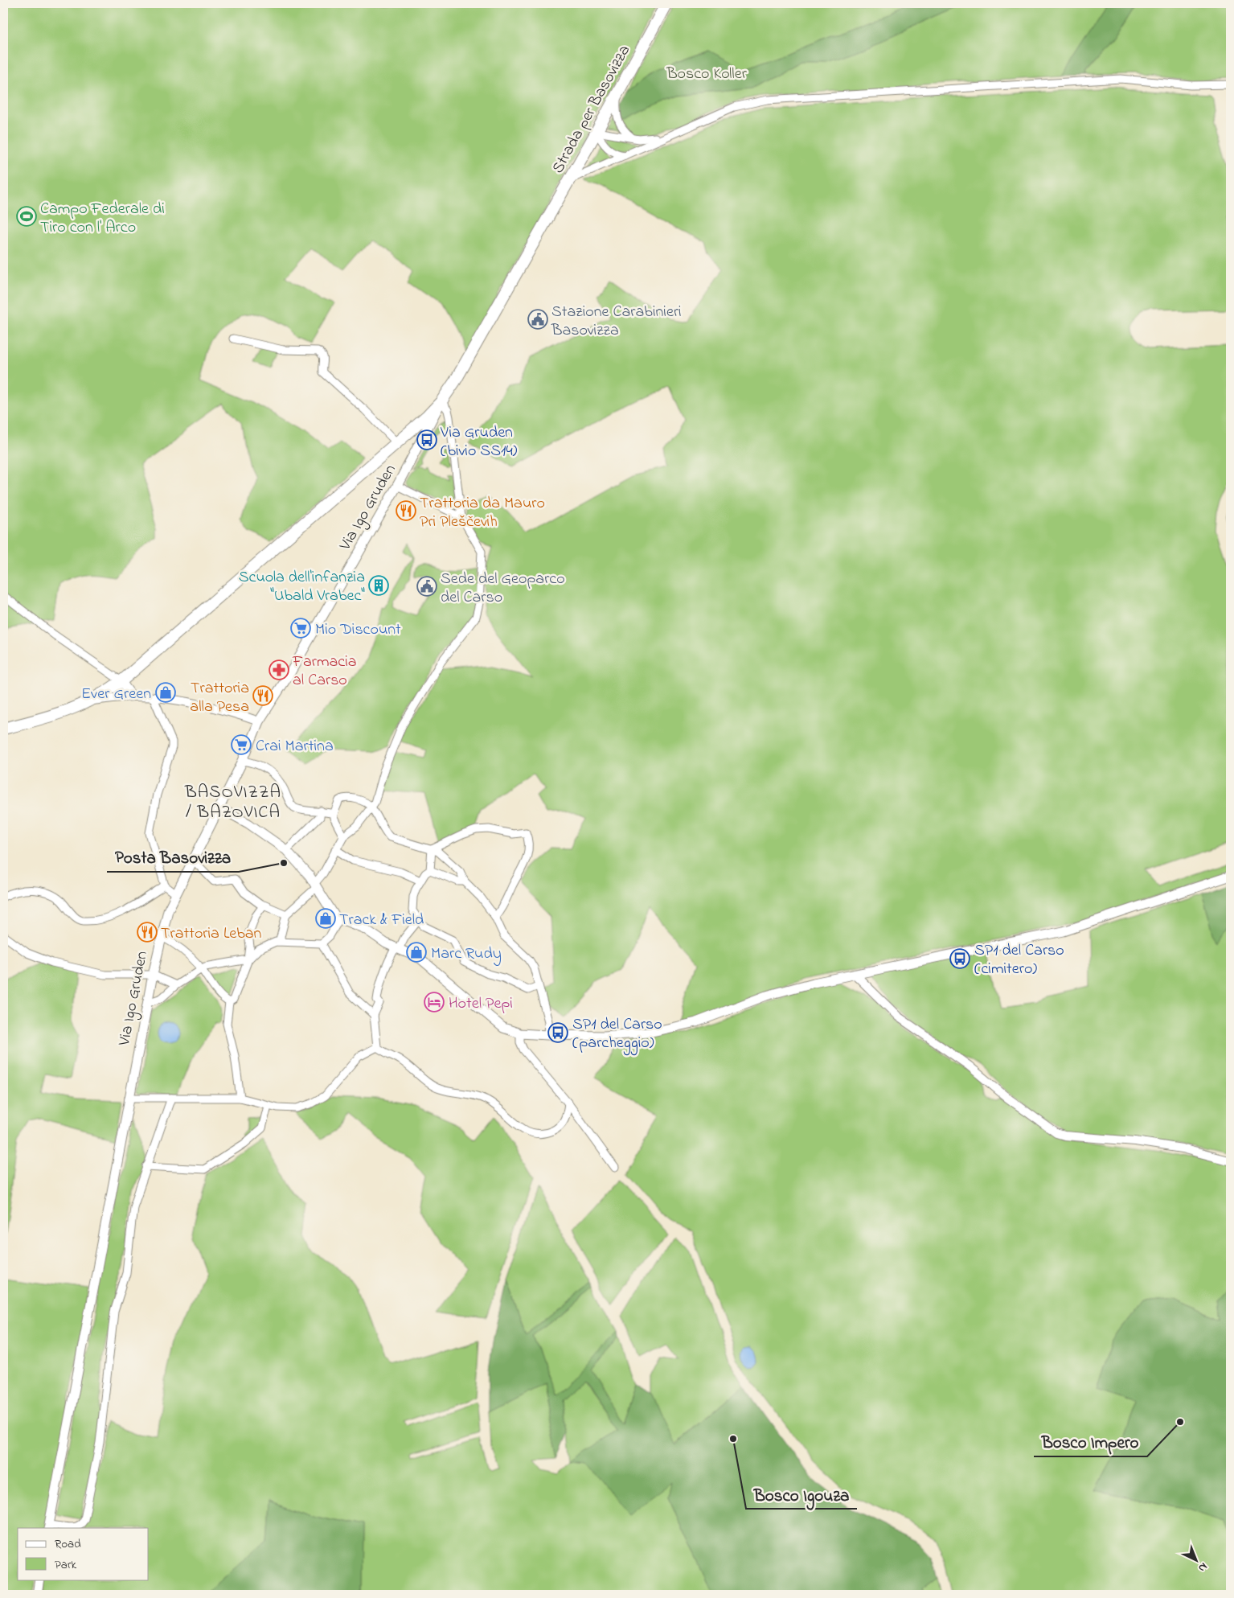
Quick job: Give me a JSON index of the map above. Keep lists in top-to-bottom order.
{
  "streets": {
    "main road": ["Strada per Basovizza", "Via Igo Gruden"]
  },
  "crossings": [
    ["Strada per Basovizza", "Via Igo Gruden"]
  ],
  "districts": ["BASOVIZZA / BAZOVICA"],
  "parks": ["Bosco Koller"],
  "places": {
    "sports": ["Campo Federale di Tiro con l' Arco"],
    "public building": ["Stazione Carabinieri Basovizza", "Sede del Geoparco del Carso"],
    "bus stop": ["Via Gruden (bivio SS14)", "SP1 del Carso (cimitero)", "SP1 del Carso (parcheggio)"],
    "restaurant": ["Trattoria da Mauro Pri Pleščevih", "Trattoria alla Pesa", "Trattoria Leban"],
    "building": ["Scuola dell'infanzia \"Ubald Vrabec\""],
    "supermarket": ["Mio Discount", "Crai Martina"],
    "pharmacy": ["Farmacia al Carso"],
    "shop": ["Ever Green", "Track & Field", "Marc Rudy"],
    "other": ["Posta Basovizza", "Bosco Impero", "Bosco Igouza"],
    "hotel": ["Hotel Pepi"]
  },
  "legend": ["Road", "Park"],
  "north": "bottom right"
}
